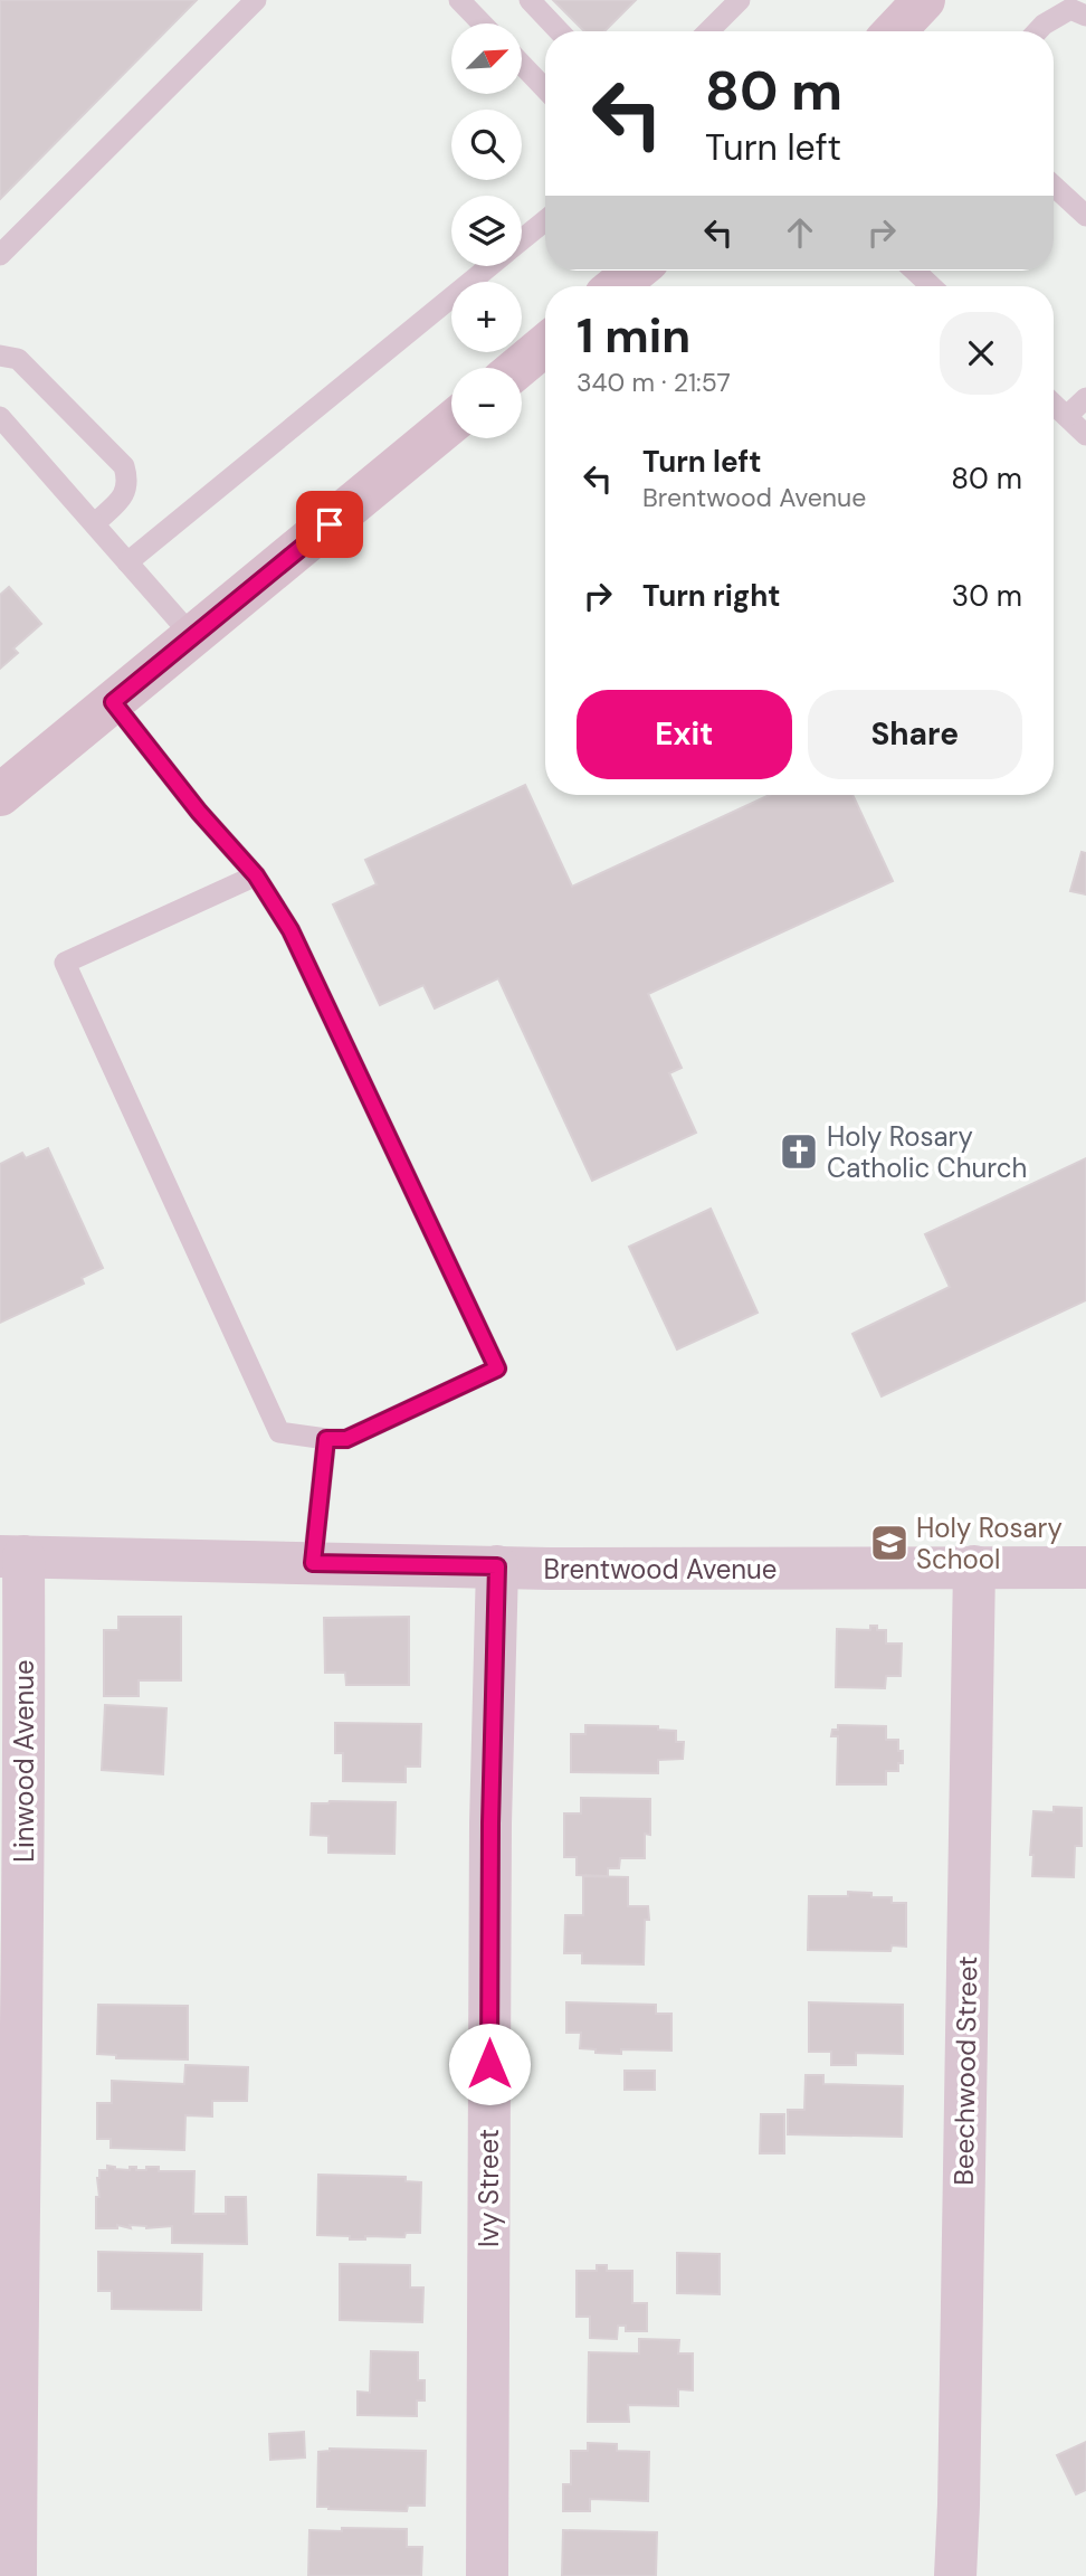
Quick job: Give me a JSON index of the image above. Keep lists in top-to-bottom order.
{
  "streets": {
    "street": [
      "Brentwood Avenue",
      "Linwood Avenue",
      "Beechwood Street",
      "Ivy Street"
    ]
  },
  "crossings": [
    ["Brentwood Avenue", "Linwood Avenue"],
    ["Brentwood Avenue", "Beechwood Street"],
    ["Brentwood Avenue", "Ivy Street"]
  ],
  "places": {
    "church": ["Holy Rosary Catholic Church"],
    "school or university": ["Holy Rosary School"]
  },
  "north": "top right",
  "page": {
    "map_buttons": ["+", "−"],
    "turn": ["80 m", "Turn left"],
    "heading": ["1 min", "340 m · 21:57"],
    "list": [
      {
        "name": "Turn left",
        "note": "Brentwood Avenue",
        "value": "80 m"
      },
      {
        "name": "Turn right",
        "value": "30 m"
      }
    ],
    "buttons": ["Exit", "Share"]
  }
}
